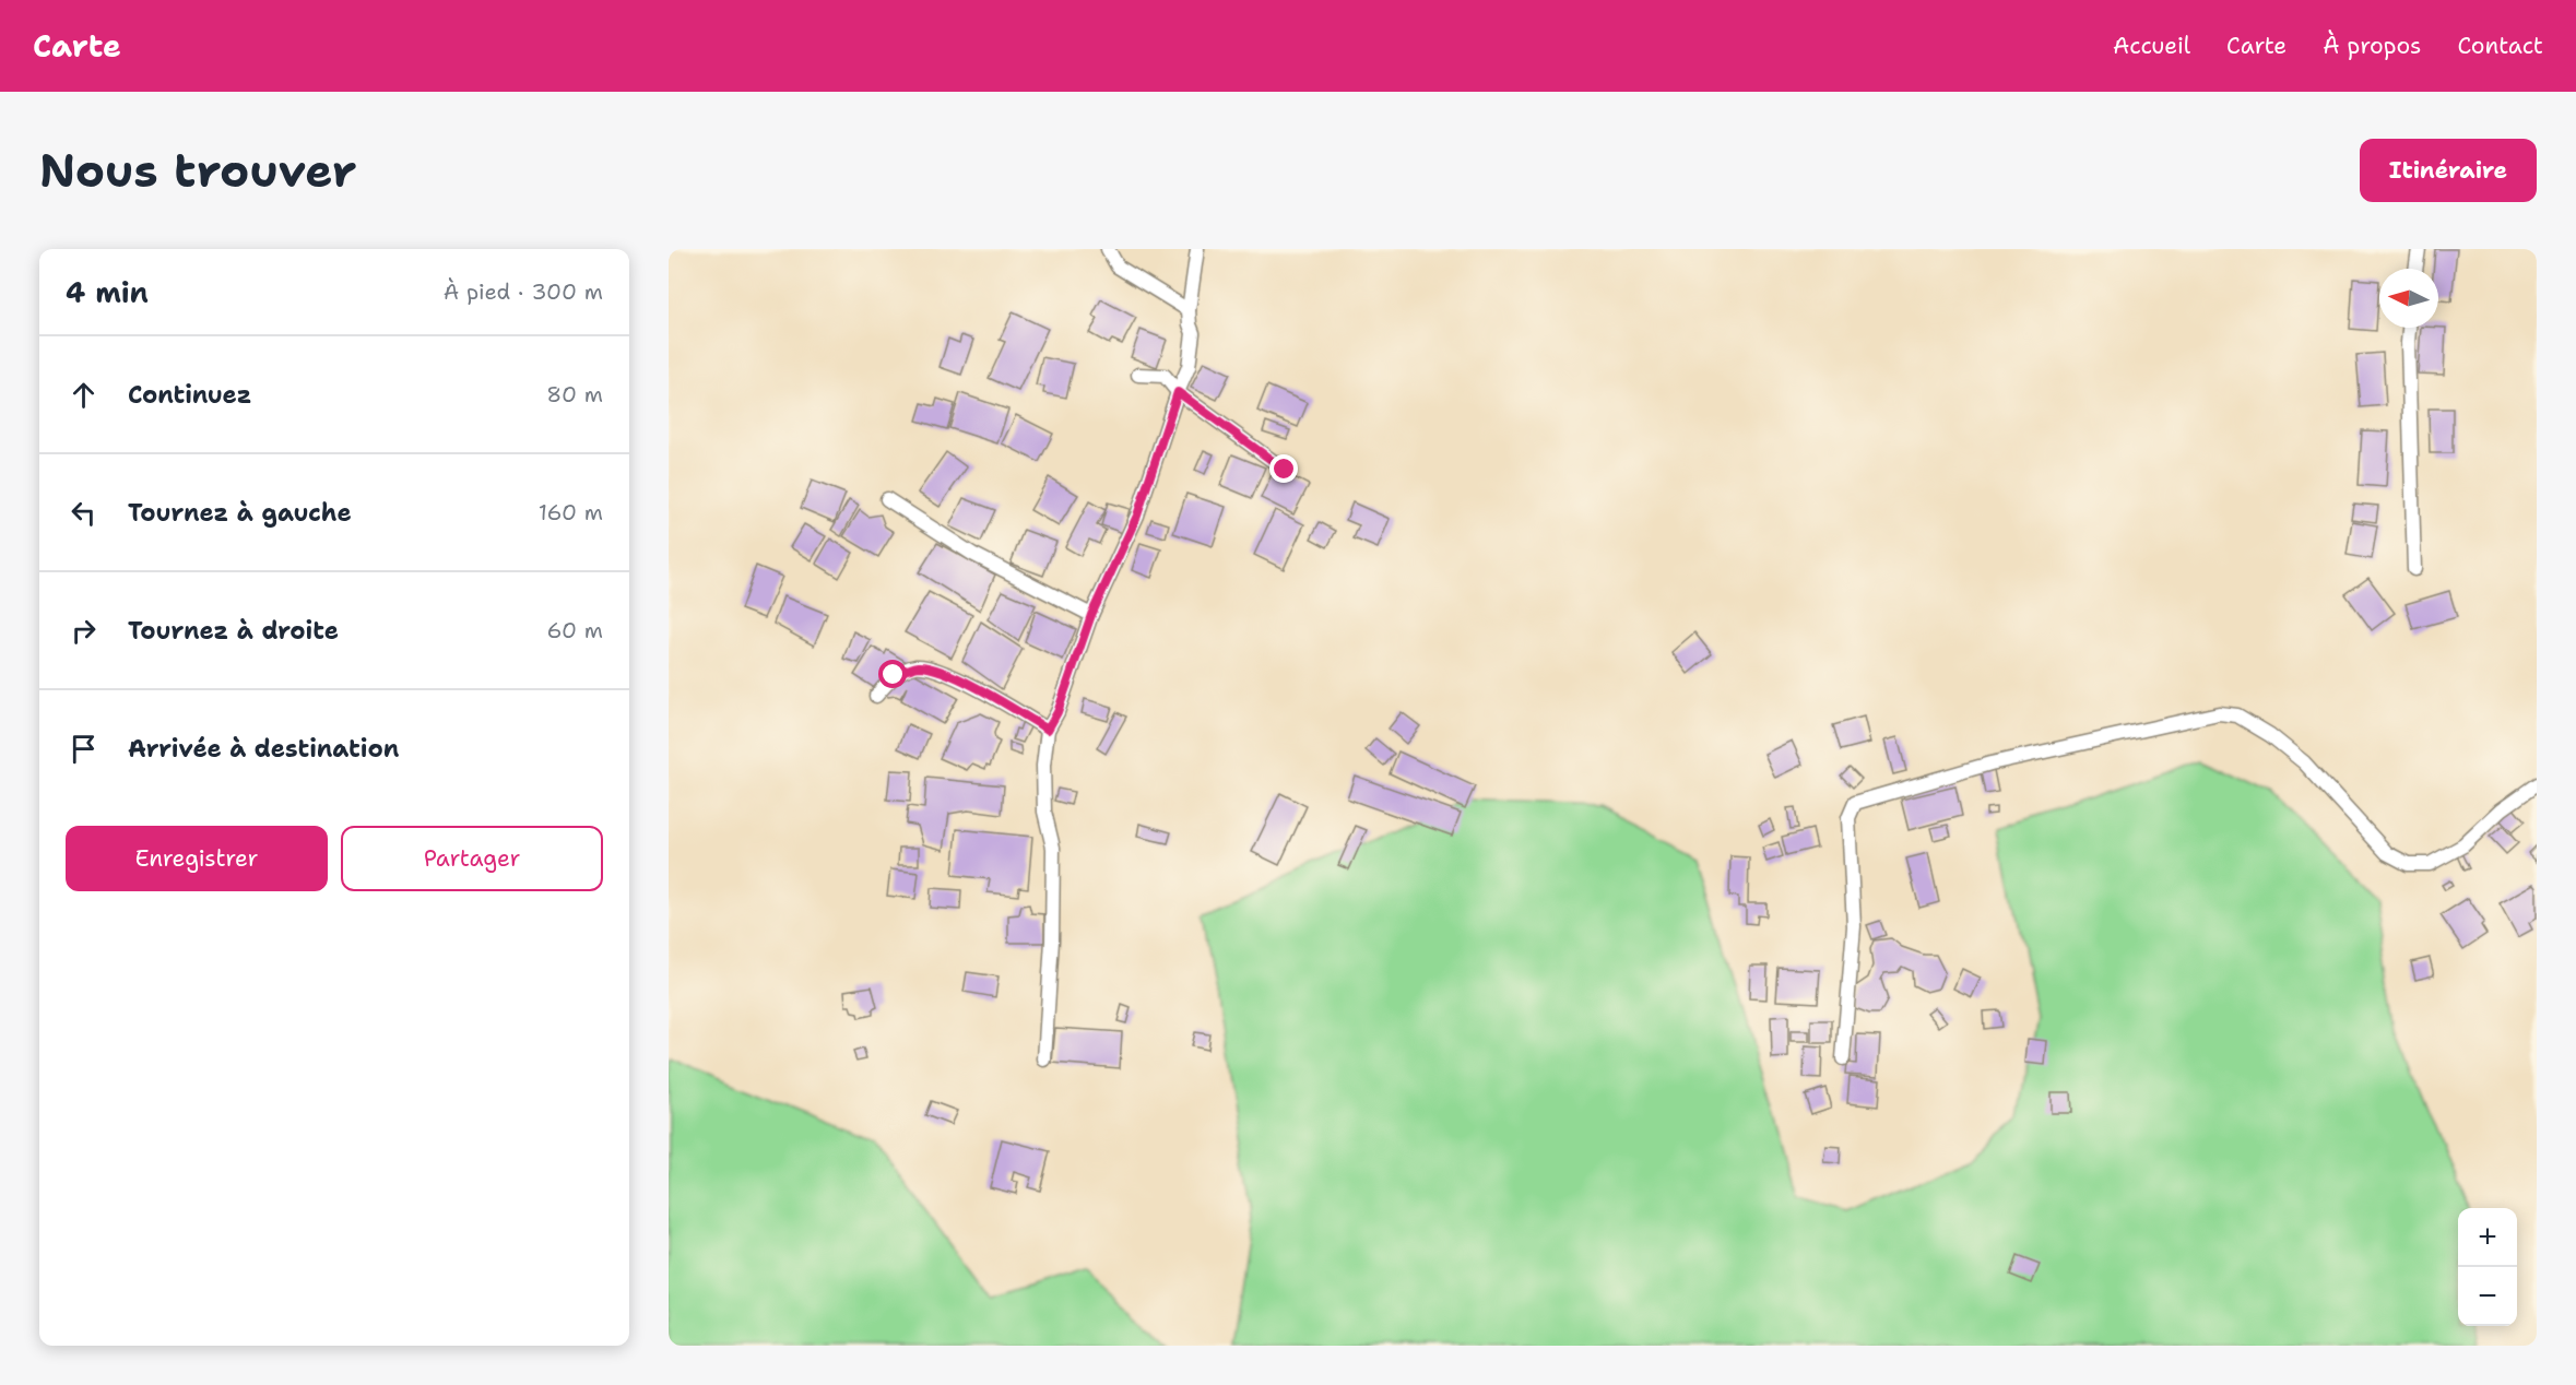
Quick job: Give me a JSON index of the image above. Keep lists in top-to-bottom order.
{
  "north": "left",
  "page": {
    "header": "Carte",
    "nav": [
      "Accueil",
      "Carte",
      "À propos",
      "Contact"
    ],
    "buttons": [
      "Itinéraire",
      ["Enregistrer", "Partager"]
    ],
    "title": "Nous trouver",
    "heading": ["4 min", "À pied · 300 m"],
    "list": [
      ["Continuez", "80 m"],
      ["Tournez à gauche", "160 m"],
      ["Tournez à droite", "60 m"],
      "Arrivée à destination"
    ],
    "map_buttons": ["+", "−"]
  }
}
